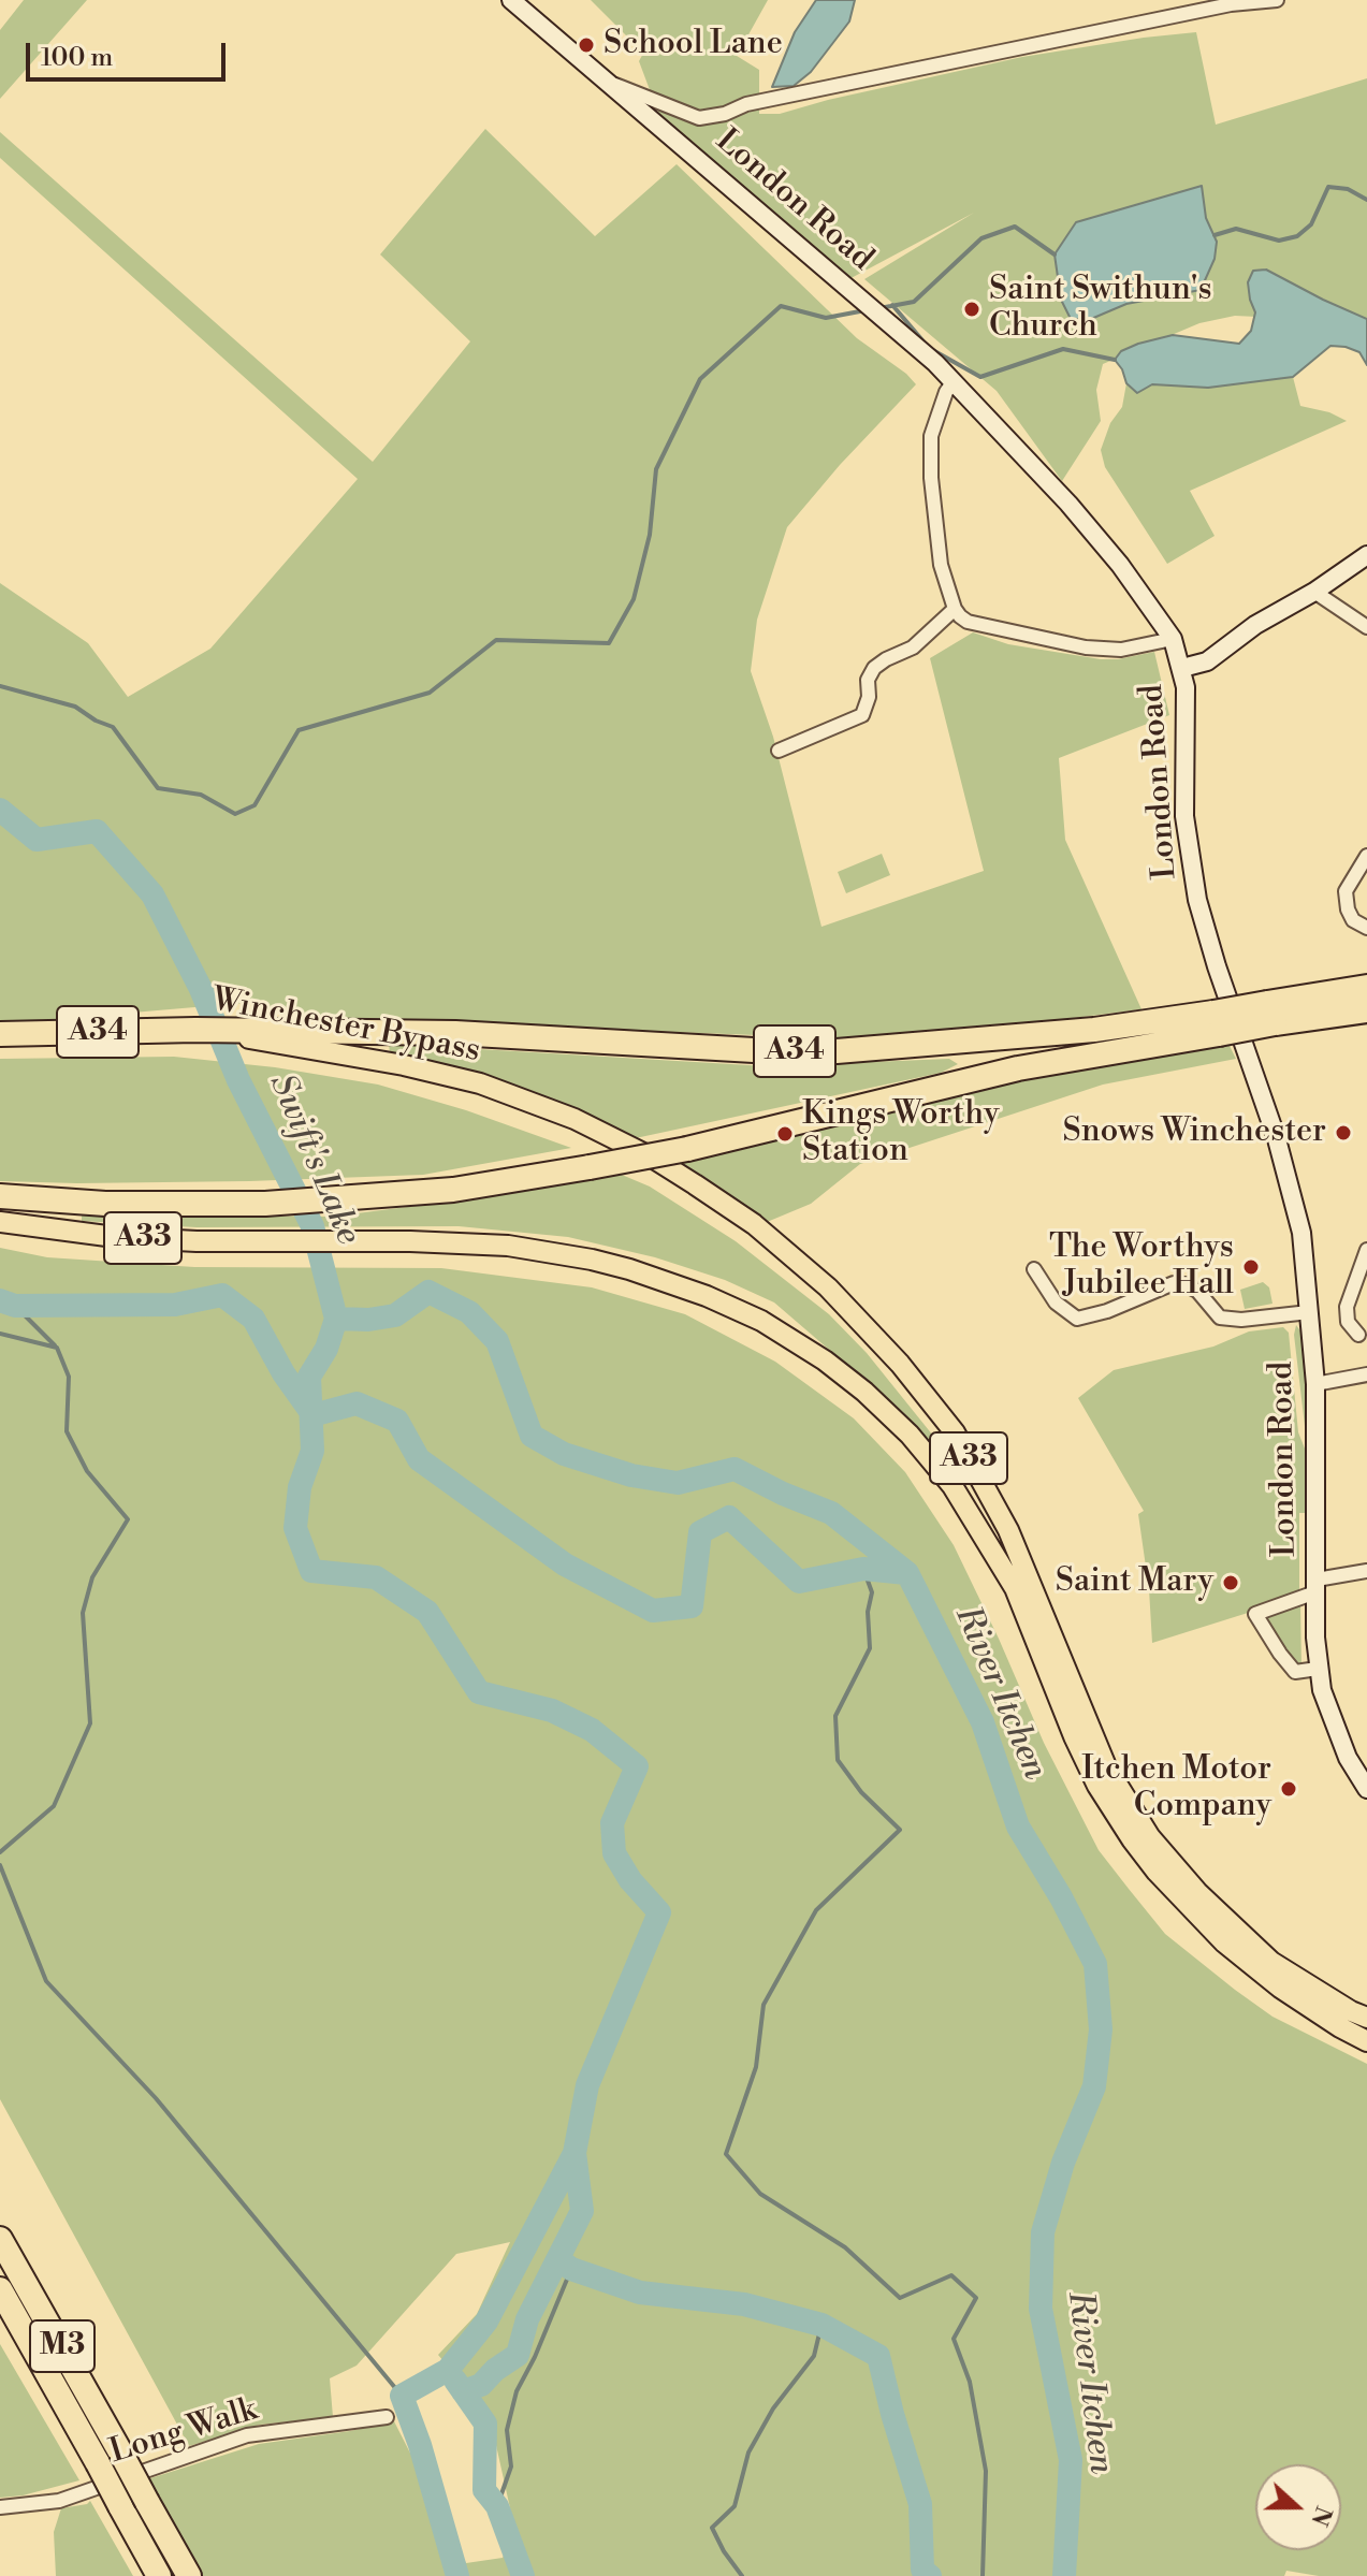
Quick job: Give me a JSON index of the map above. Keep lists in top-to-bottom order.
{
  "streets": {
    "highway": ["Winchester Bypass", "A34", "M3"],
    "main road": ["London Road", "A33"],
    "street": ["Long Walk"]
  },
  "crossings": [
    ["Winchester Bypass", "A34"]
  ],
  "water": ["Swift's Lake", "River Itchen"],
  "places": [
    "School Lane",
    "Saint Swithun's Church",
    "Snows Winchester",
    "Kings Worthy Station",
    "The Worthys Jubilee Hall",
    "Saint Mary",
    "Itchen Motor Company"
  ],
  "scale_bar": "100 m",
  "north": "right"
}
